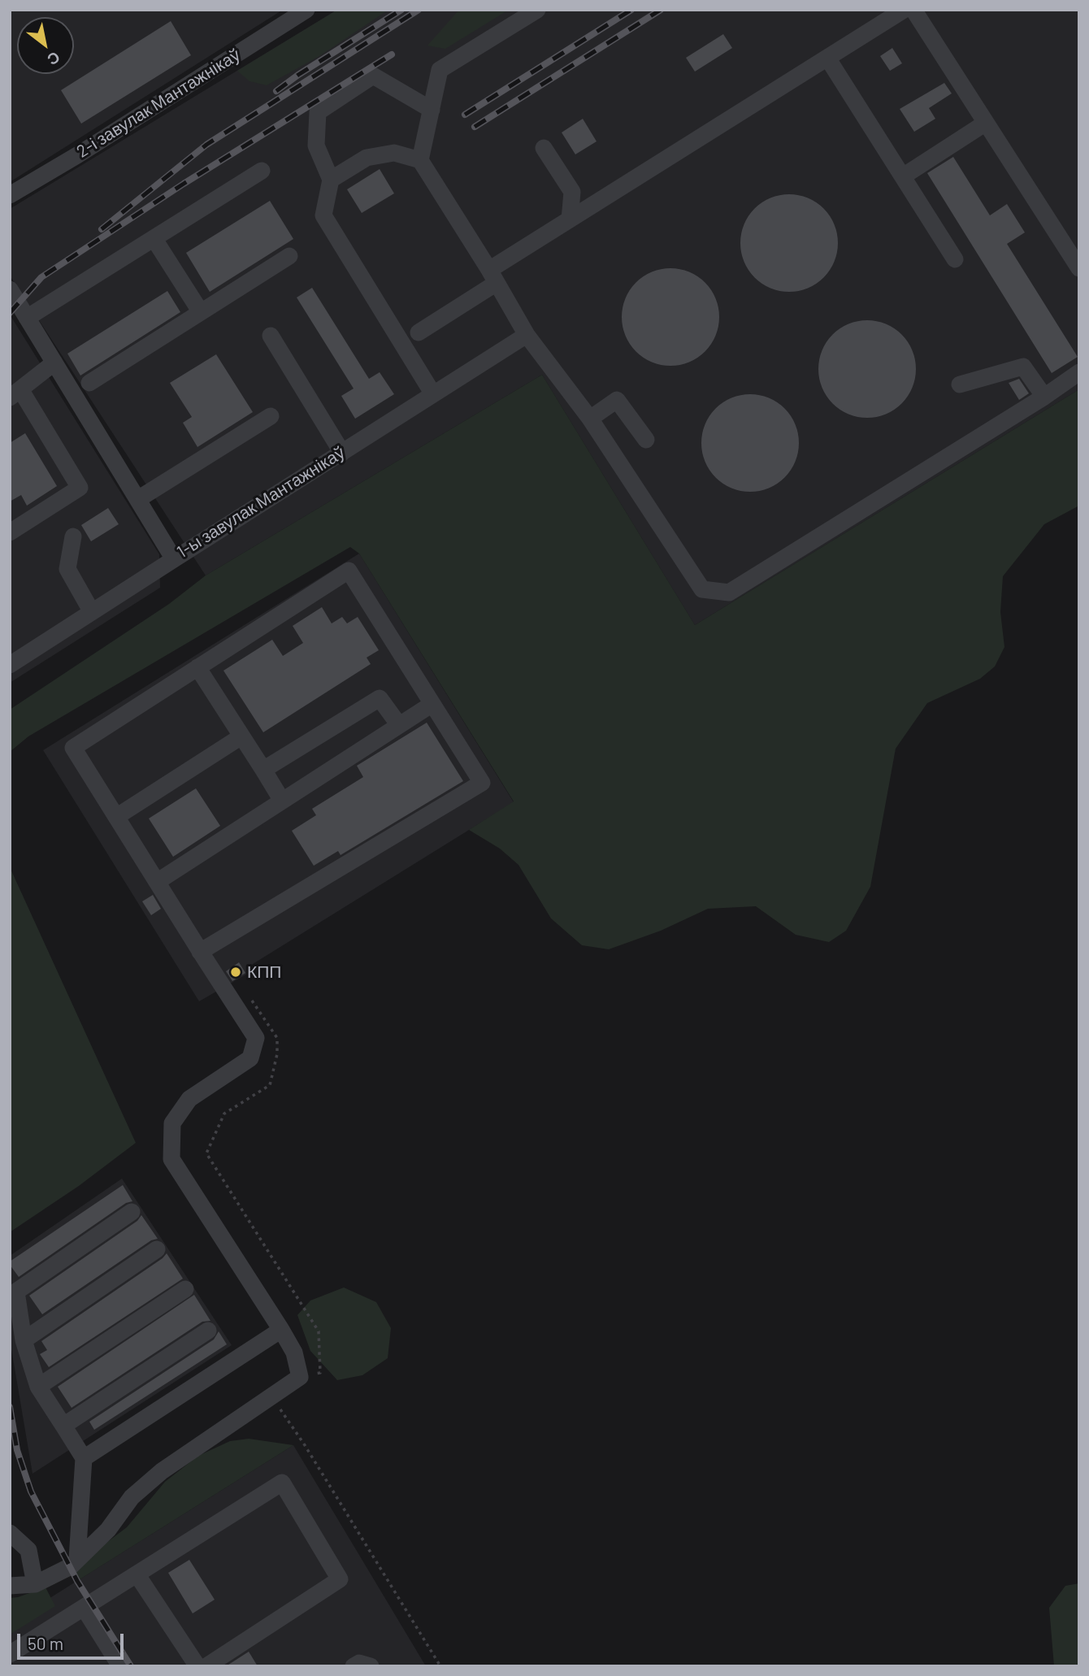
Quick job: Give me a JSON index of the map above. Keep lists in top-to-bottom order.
{
  "streets": {
    "street": ["2-і завулак Мантажнікаў", "1-ы завулак Мантажнікаў"]
  },
  "places": ["КПП"],
  "scale_bar": "50 m",
  "north": "bottom right"
}
